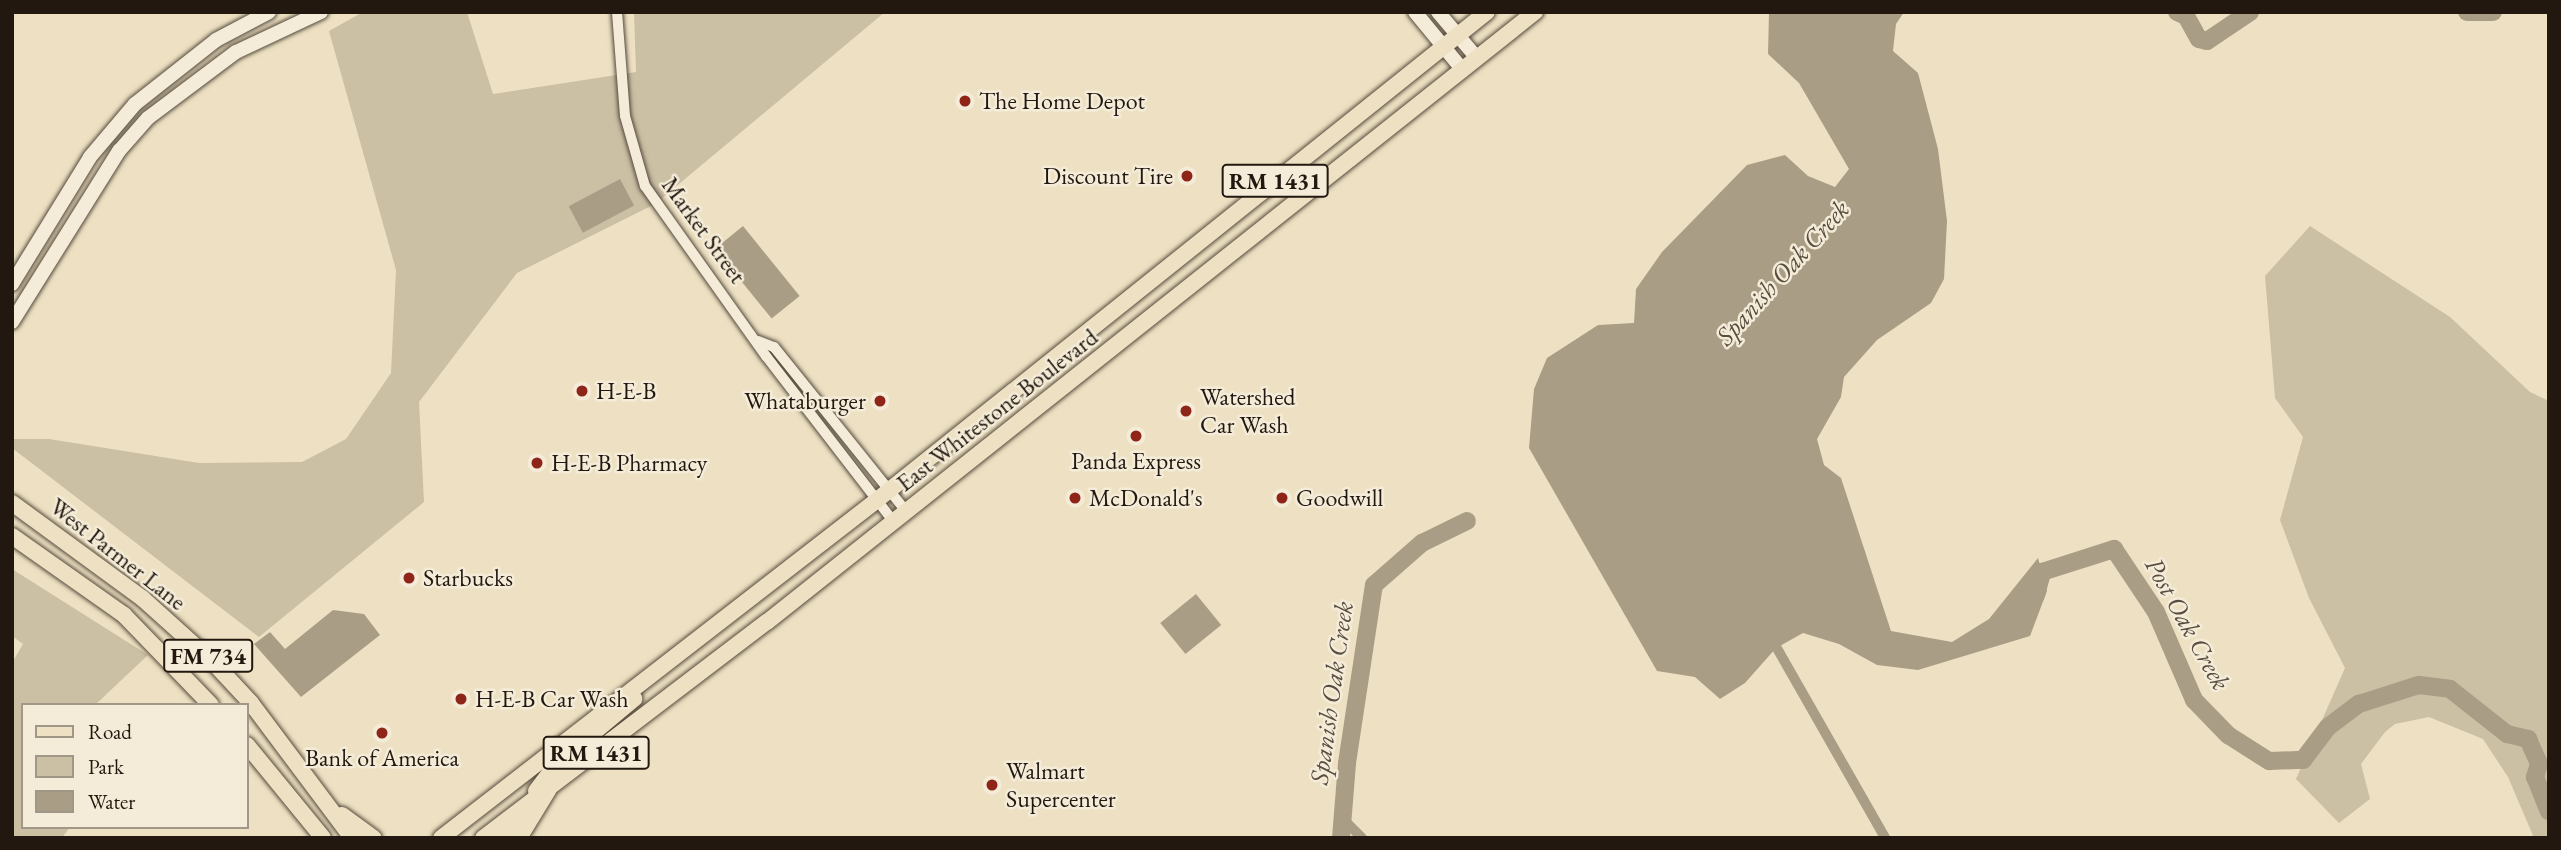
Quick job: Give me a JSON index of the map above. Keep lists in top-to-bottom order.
{
  "streets": {
    "main road": [
      "RM 1431",
      "East Whitestone Boulevard",
      "West Parmer Lane",
      "FM 734"
    ],
    "street": ["Market Street"]
  },
  "crossings": [
    ["Market Street", "East Whitestone Boulevard"]
  ],
  "water": ["Spanish Oak Creek", "Post Oak Creek"],
  "places": [
    "The Home Depot",
    "Discount Tire",
    "H-E-B",
    "Whataburger",
    "Watershed Car Wash",
    "Panda Express",
    "H-E-B Pharmacy",
    "McDonald's",
    "Goodwill",
    "Starbucks",
    "H-E-B Car Wash",
    "Bank of America",
    "Walmart Supercenter"
  ],
  "legend": ["Road", "Park", "Water"]
}
